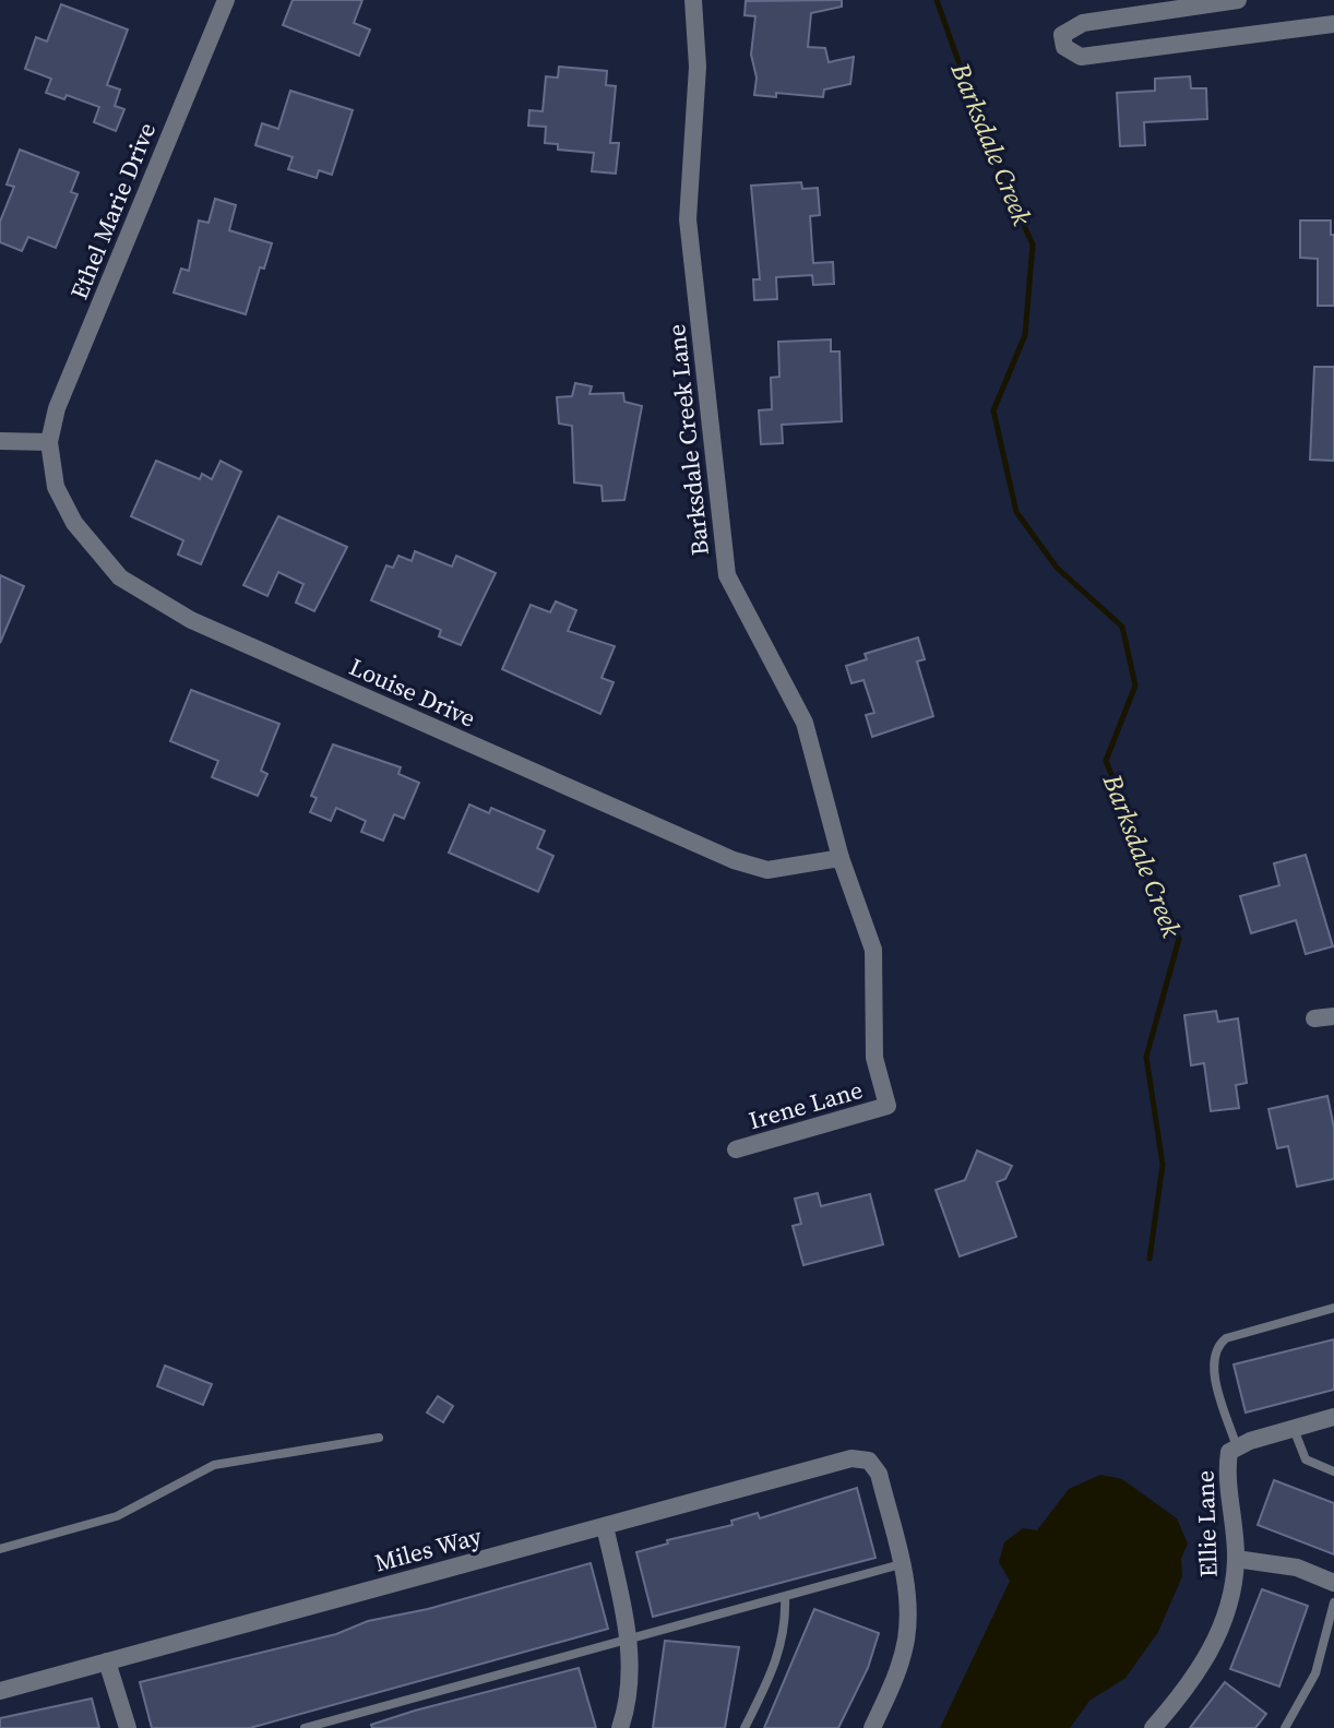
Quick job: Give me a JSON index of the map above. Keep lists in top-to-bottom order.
{
  "streets": {
    "street": [
      "Ethel Marie Drive",
      "Barksdale Creek Lane",
      "Louise Drive",
      "Irene Lane",
      "Ellie Lane",
      "Miles Way"
    ]
  },
  "crossings": [
    ["Ethel Marie Drive", "Louise Drive"],
    ["Barksdale Creek Lane", "Louise Drive"],
    ["Barksdale Creek Lane", "Irene Lane"]
  ],
  "water": ["Barksdale Creek"]
}
